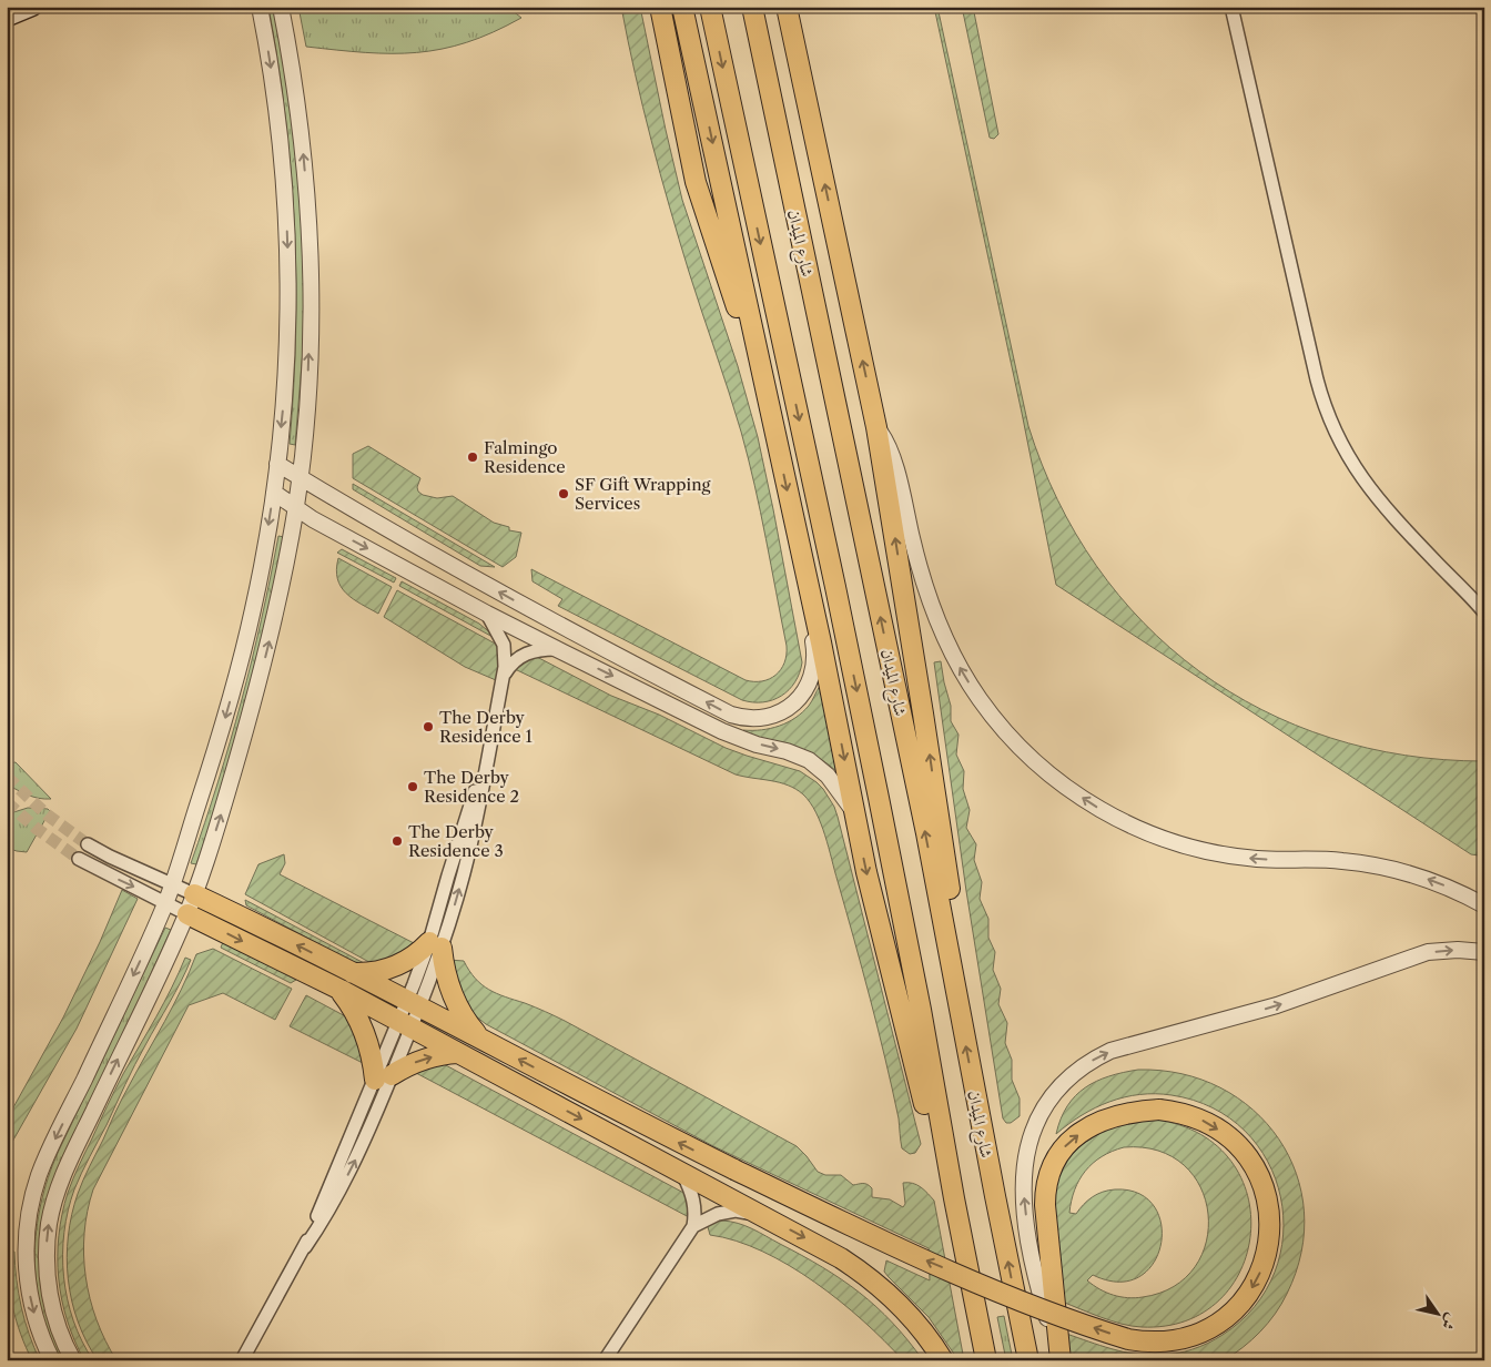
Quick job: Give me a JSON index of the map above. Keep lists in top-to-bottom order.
{
  "streets": {
    "main road": ["شارع الميدان"]
  },
  "places": [
    "Falmingo Residence",
    "SF Gift Wrapping Services",
    "The Derby Residence 1",
    "The Derby Residence 2",
    "The Derby Residence 3"
  ],
  "north": "bottom right"
}
